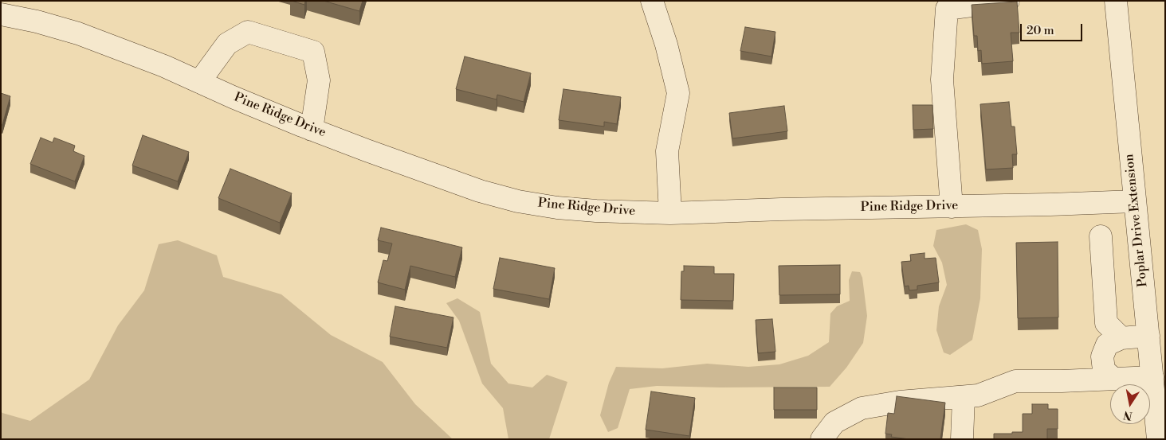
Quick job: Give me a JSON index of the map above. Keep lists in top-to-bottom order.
{
  "streets": {
    "street": ["Pine Ridge Drive", "Poplar Drive Extension"]
  },
  "crossings": [
    ["Pine Ridge Drive", "Poplar Drive Extension"]
  ],
  "scale_bar": "20 m",
  "north": "bottom"
}
